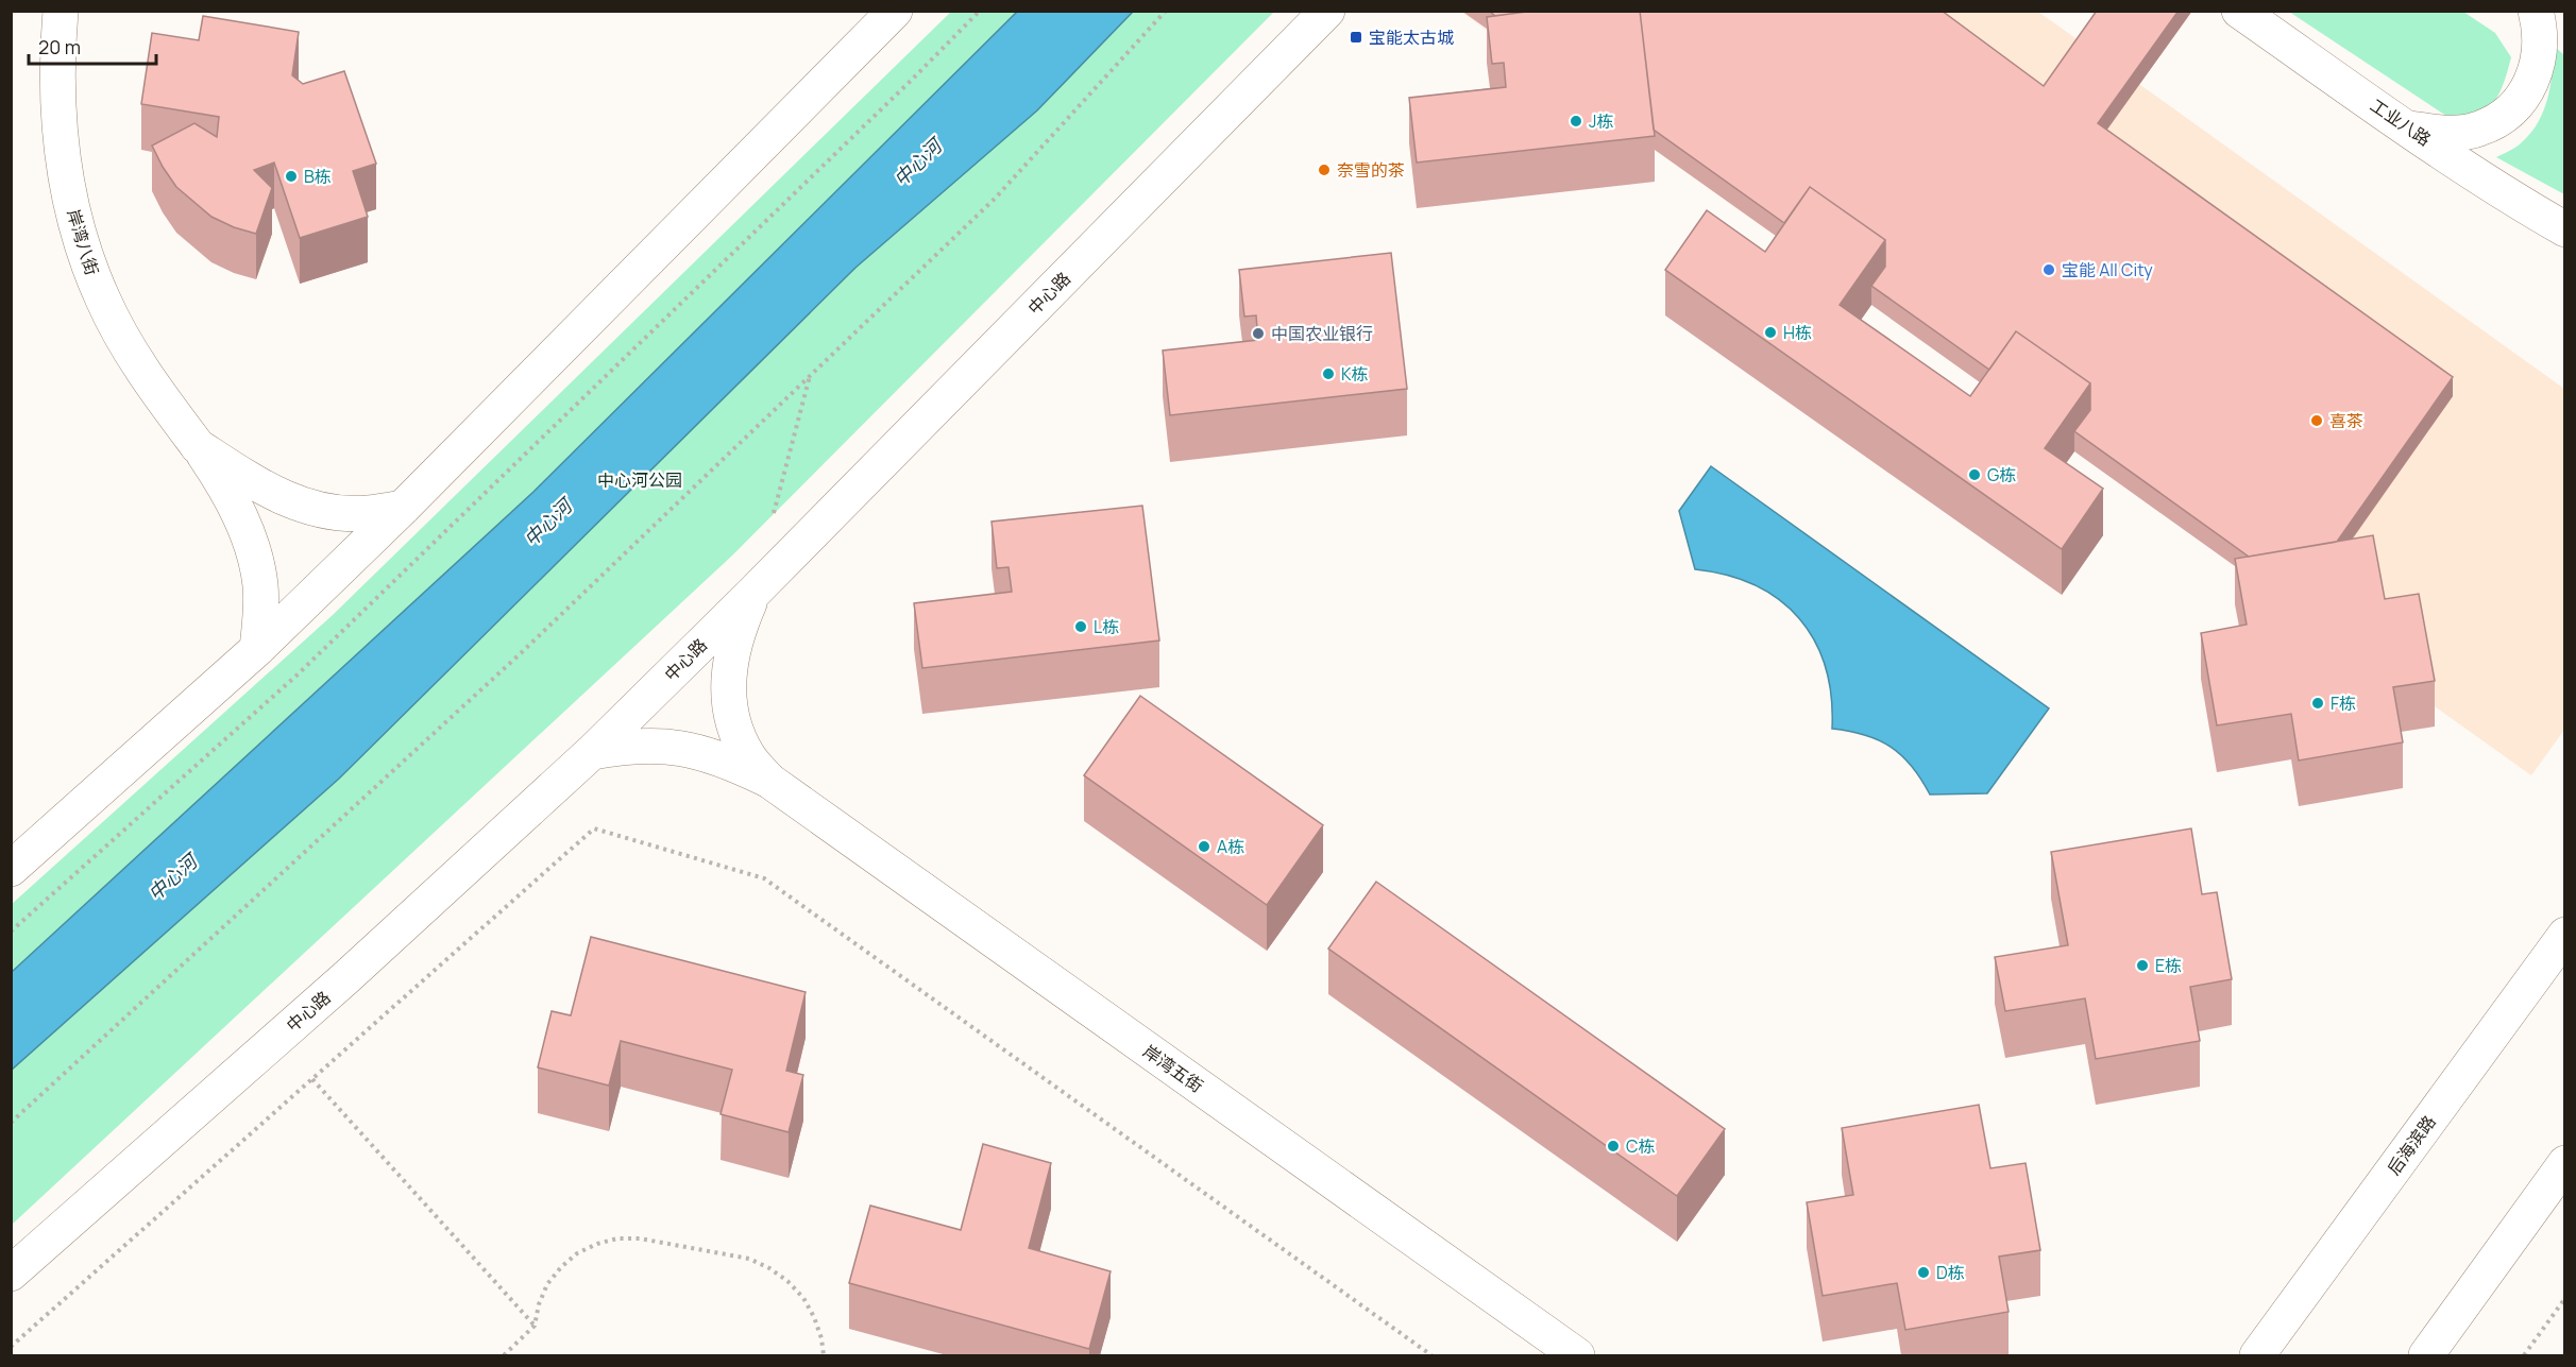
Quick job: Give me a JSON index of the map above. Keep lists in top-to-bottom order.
{
  "streets": {
    "main road": [
      "工业八路",
      "岸湾八街",
      "中心路",
      "岸湾五街",
      "后海滨路"
    ]
  },
  "water": ["中心河"],
  "parks": ["中心河公园"],
  "places": {
    "transit": ["宝能太古城"],
    "other": [
      "J栋",
      "奈雪的茶",
      "B栋",
      "宝能 All City",
      "H栋",
      "中国农业银行",
      "K栋",
      "喜茶",
      "G栋",
      "L栋",
      "F栋",
      "A栋",
      "E栋",
      "C栋",
      "D栋"
    ]
  },
  "scale_bar": "20 m"
}
